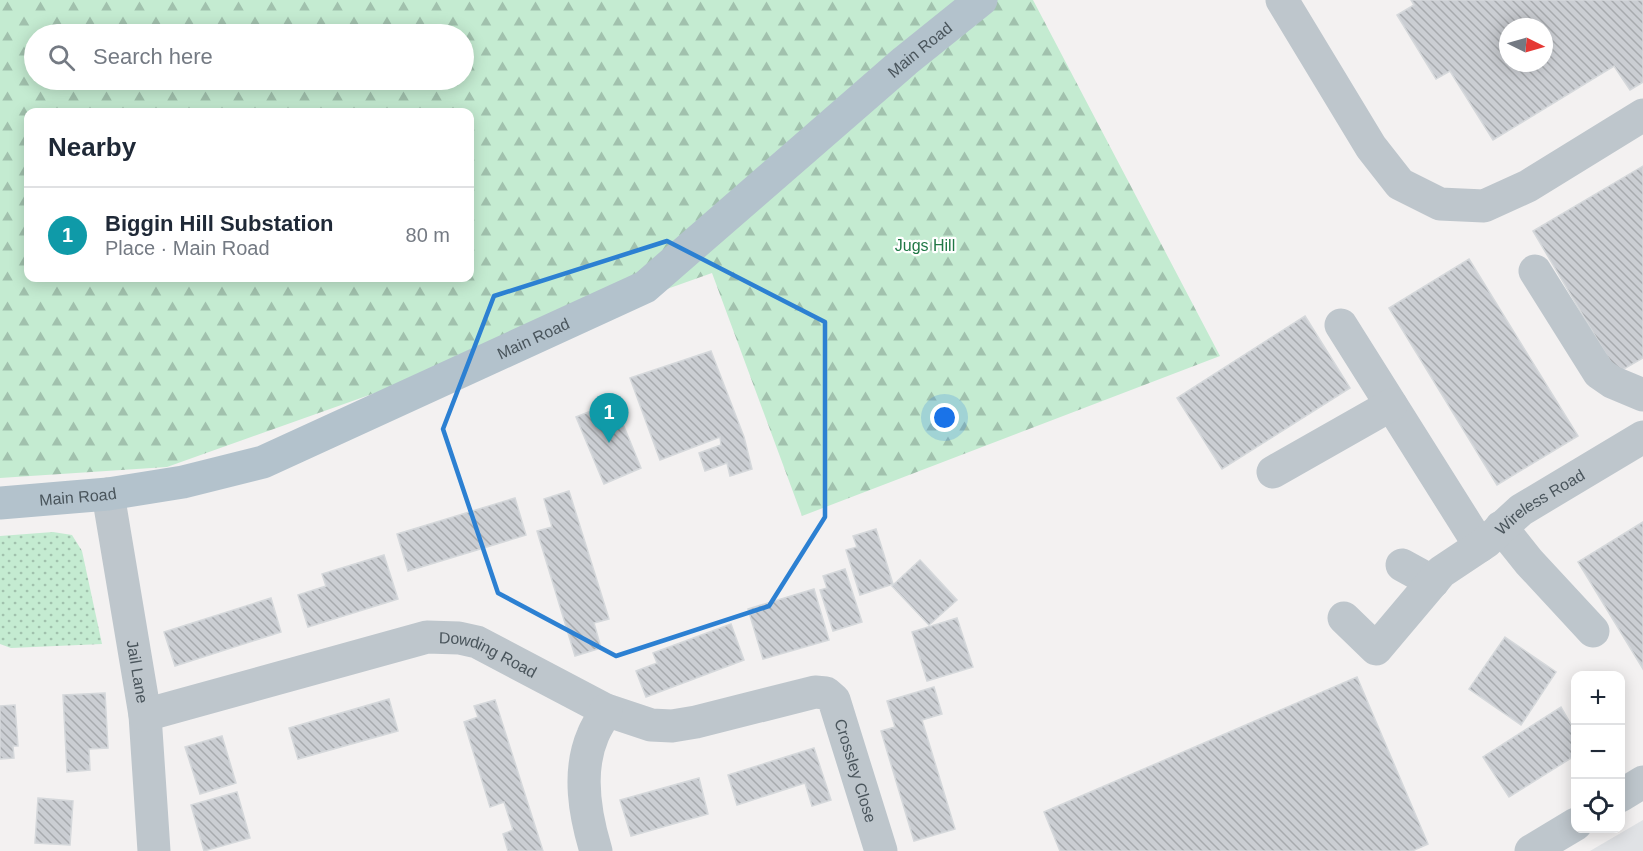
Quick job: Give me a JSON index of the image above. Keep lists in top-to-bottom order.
{
  "streets": {
    "main road": ["Main Road"],
    "street": [
      "Wireless Road",
      "Dowding Road",
      "Jail Lane",
      "Crossley Close"
    ]
  },
  "crossings": [
    ["Main Road", "Jail Lane"],
    ["Dowding Road", "Jail Lane"],
    ["Dowding Road", "Crossley Close"]
  ],
  "parks": ["Jugs Hill"],
  "north": "right",
  "page": {
    "search": "Search here",
    "heading": "Nearby",
    "list": [
      {
        "mark": "1",
        "name": "Biggin Hill Substation",
        "note": "Place · Main Road",
        "value": "80 m"
      }
    ],
    "pins": "1",
    "map_buttons": ["+", "−"]
  }
}
